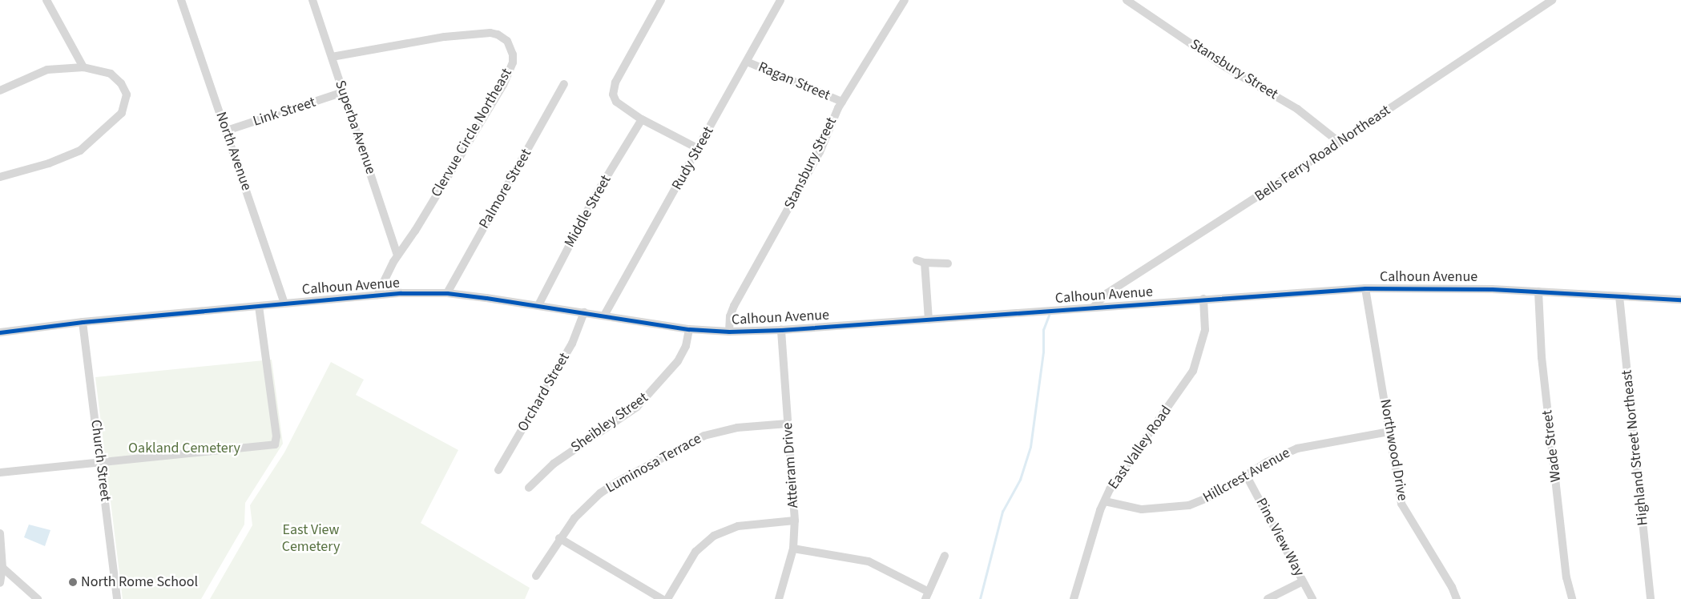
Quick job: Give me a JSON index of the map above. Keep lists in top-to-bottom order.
{
  "streets": {
    "street": [
      "Stansbury Street",
      "Ragan Street",
      "Link Street",
      "Superba Avenue",
      "Clervue Circle Northeast",
      "North Avenue",
      "Bells Ferry Road Northeast",
      "Rudy Street",
      "Palmore Street",
      "Middle Street",
      "Calhoun Avenue",
      "Orchard Street",
      "Sheibley Street",
      "Wade Street",
      "East Valley Road",
      "Highland Street Northeast",
      "Northwood Drive",
      "Church Street",
      "Luminosa Terrace",
      "Atteiram Drive",
      "Hillcrest Avenue",
      "Pine View Way"
    ]
  },
  "crossings": [
    ["Stansbury Street", "Ragan Street"],
    ["Stansbury Street", "Bells Ferry Road Northeast"],
    ["Stansbury Street", "Calhoun Avenue"],
    ["Ragan Street", "Rudy Street"],
    ["Link Street", "Superba Avenue"],
    ["Link Street", "North Avenue"],
    ["Superba Avenue", "Clervue Circle Northeast"],
    ["Clervue Circle Northeast", "Calhoun Avenue"],
    ["North Avenue", "Calhoun Avenue"],
    ["Bells Ferry Road Northeast", "Calhoun Avenue"],
    ["Rudy Street", "Calhoun Avenue"],
    ["Palmore Street", "Calhoun Avenue"],
    ["Middle Street", "Calhoun Avenue"],
    ["Calhoun Avenue", "Orchard Street"],
    ["Calhoun Avenue", "Sheibley Street"],
    ["Calhoun Avenue", "Wade Street"],
    ["Calhoun Avenue", "East Valley Road"],
    ["Calhoun Avenue", "Highland Street Northeast"],
    ["Calhoun Avenue", "Northwood Drive"],
    ["Calhoun Avenue", "Church Street"],
    ["Calhoun Avenue", "Atteiram Drive"],
    ["East Valley Road", "Hillcrest Avenue"],
    ["Northwood Drive", "Hillcrest Avenue"],
    ["Luminosa Terrace", "Atteiram Drive"],
    ["Hillcrest Avenue", "Pine View Way"]
  ],
  "parks": ["Oakland Cemetery", "East View Cemetery"],
  "places": ["North Rome School"]
}
